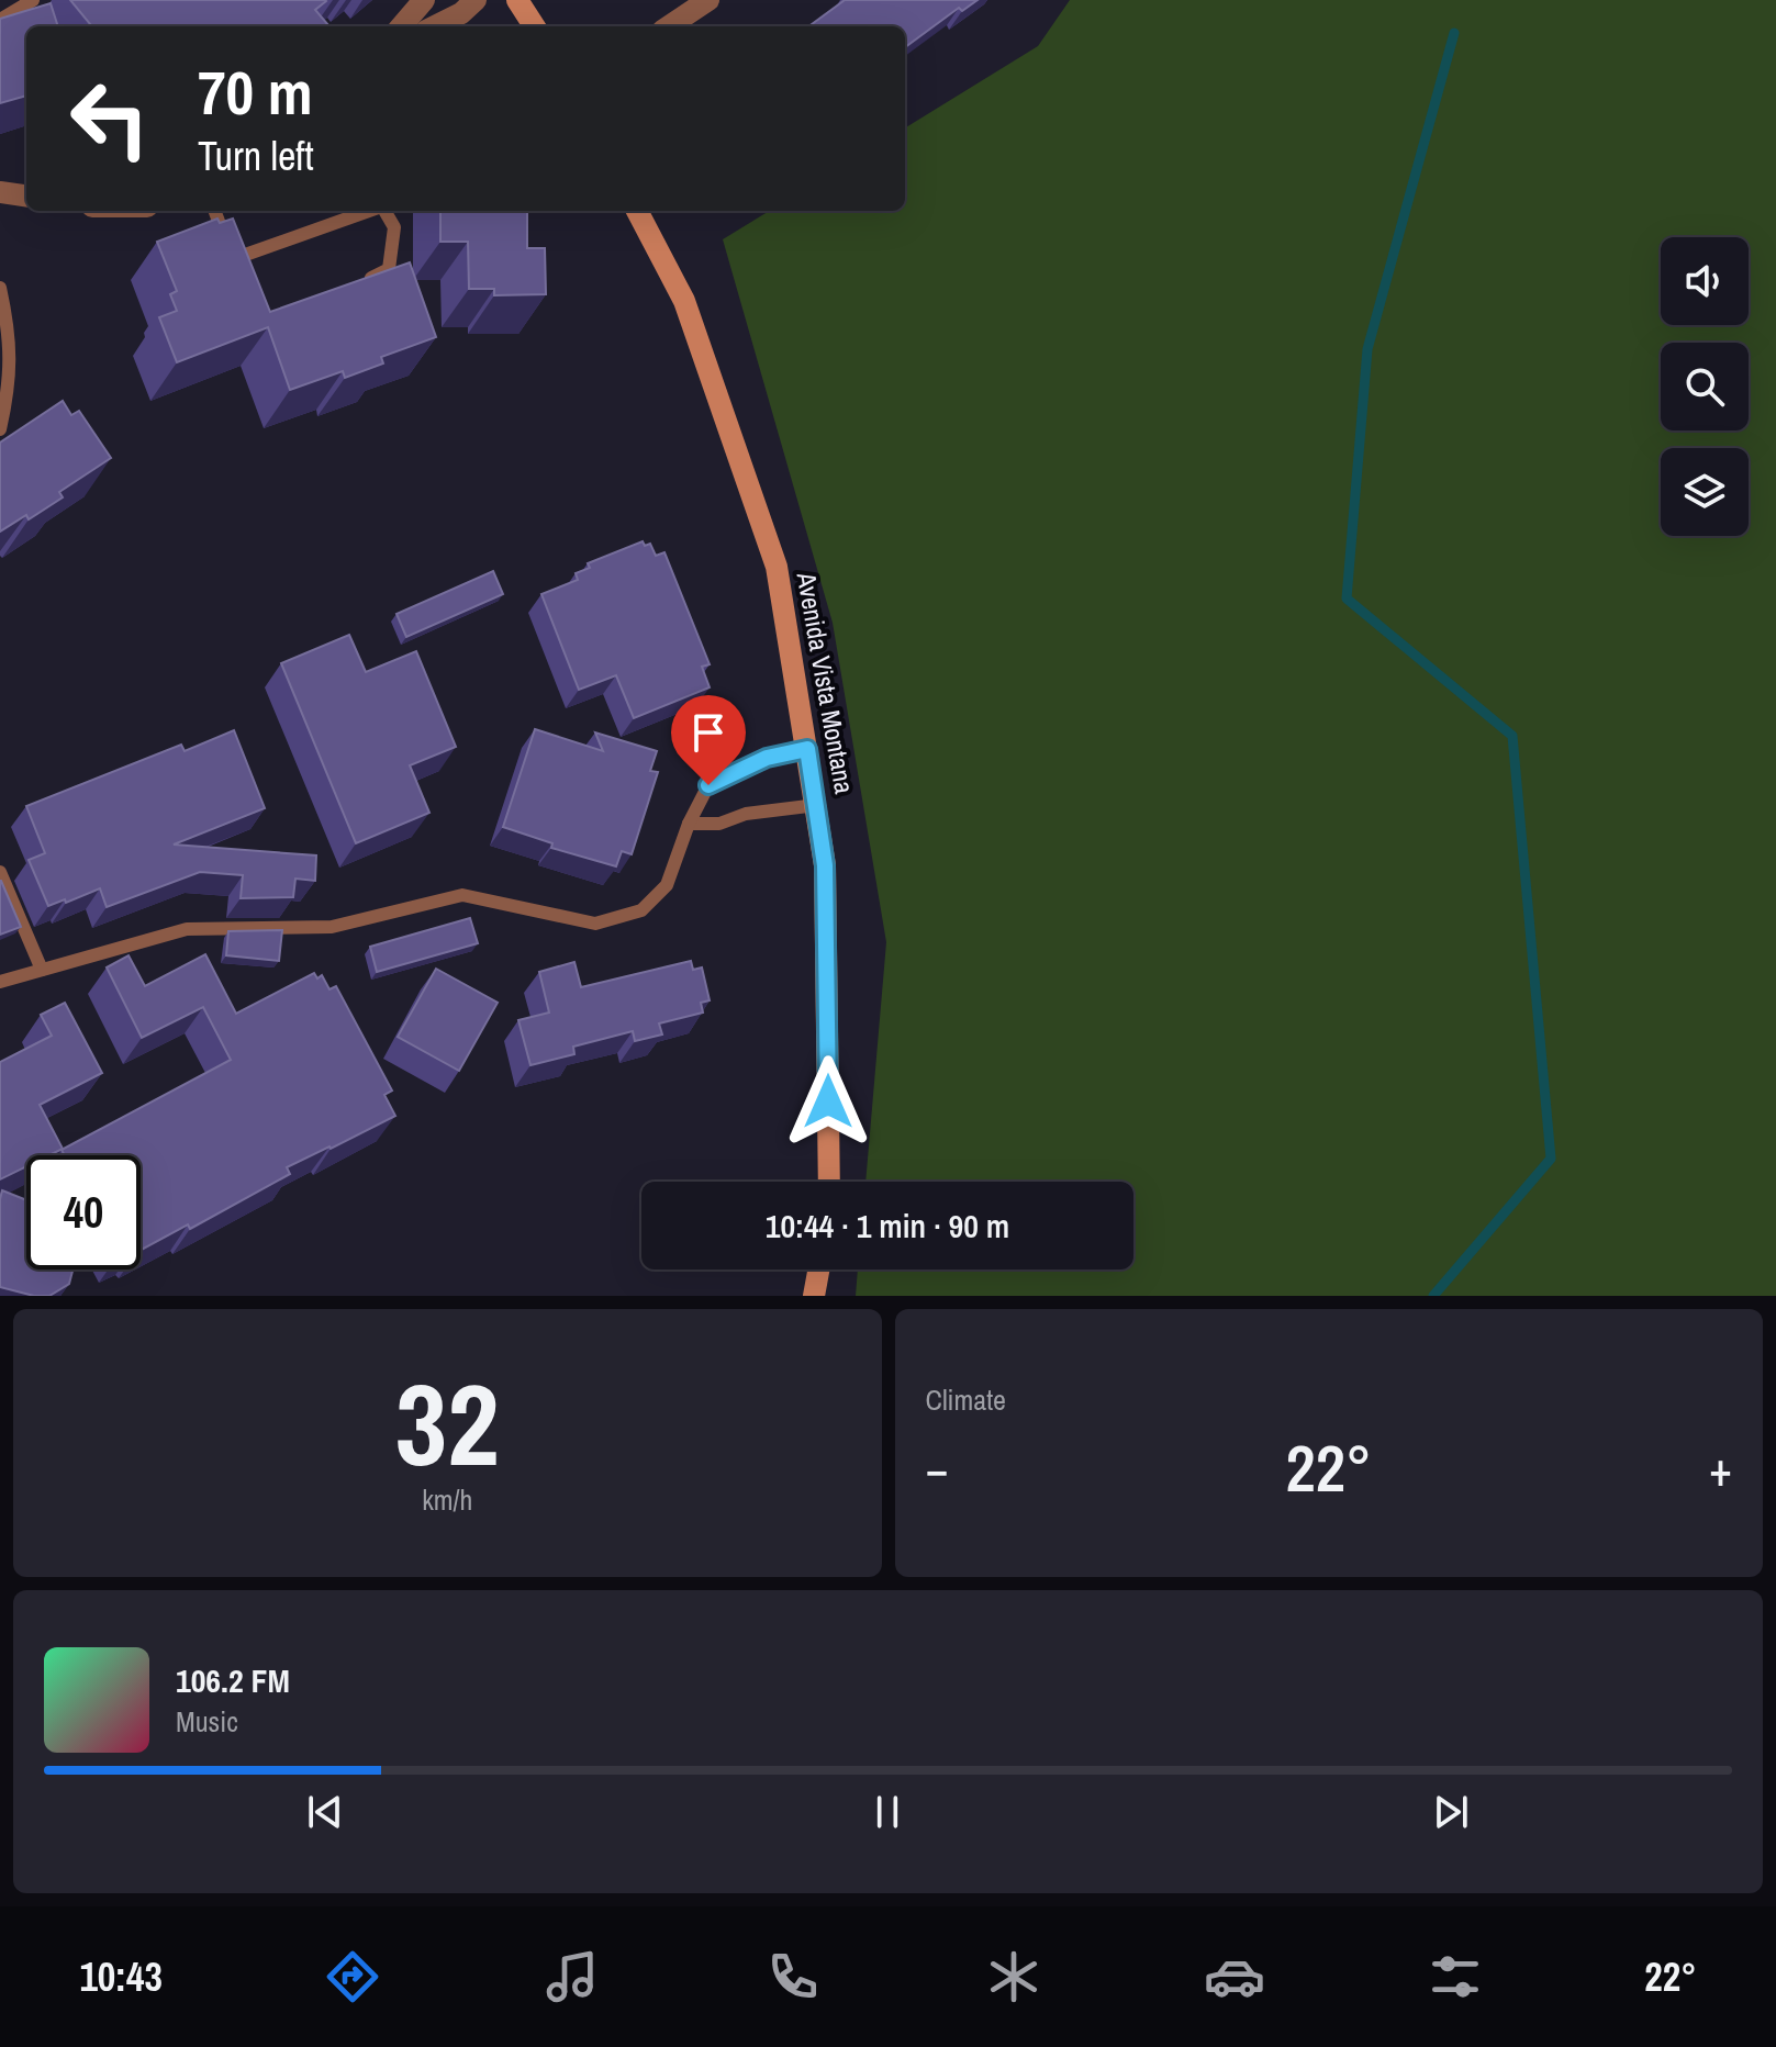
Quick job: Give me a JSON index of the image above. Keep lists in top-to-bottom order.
{
  "streets": {
    "street": ["Avenida Vista Montana"]
  },
  "page": {
    "turn": ["70 m", "Turn left"],
    "limit": "40",
    "trip": "10:44 · 1 min · 90 m",
    "tile": [
      ["32", "km/h"],
      "Climate"
    ],
    "heat": ["−", "22°", "+"],
    "song": ["106.2 FM", "Music"],
    "tabs": ["10:43", "22°"]
  }
}
